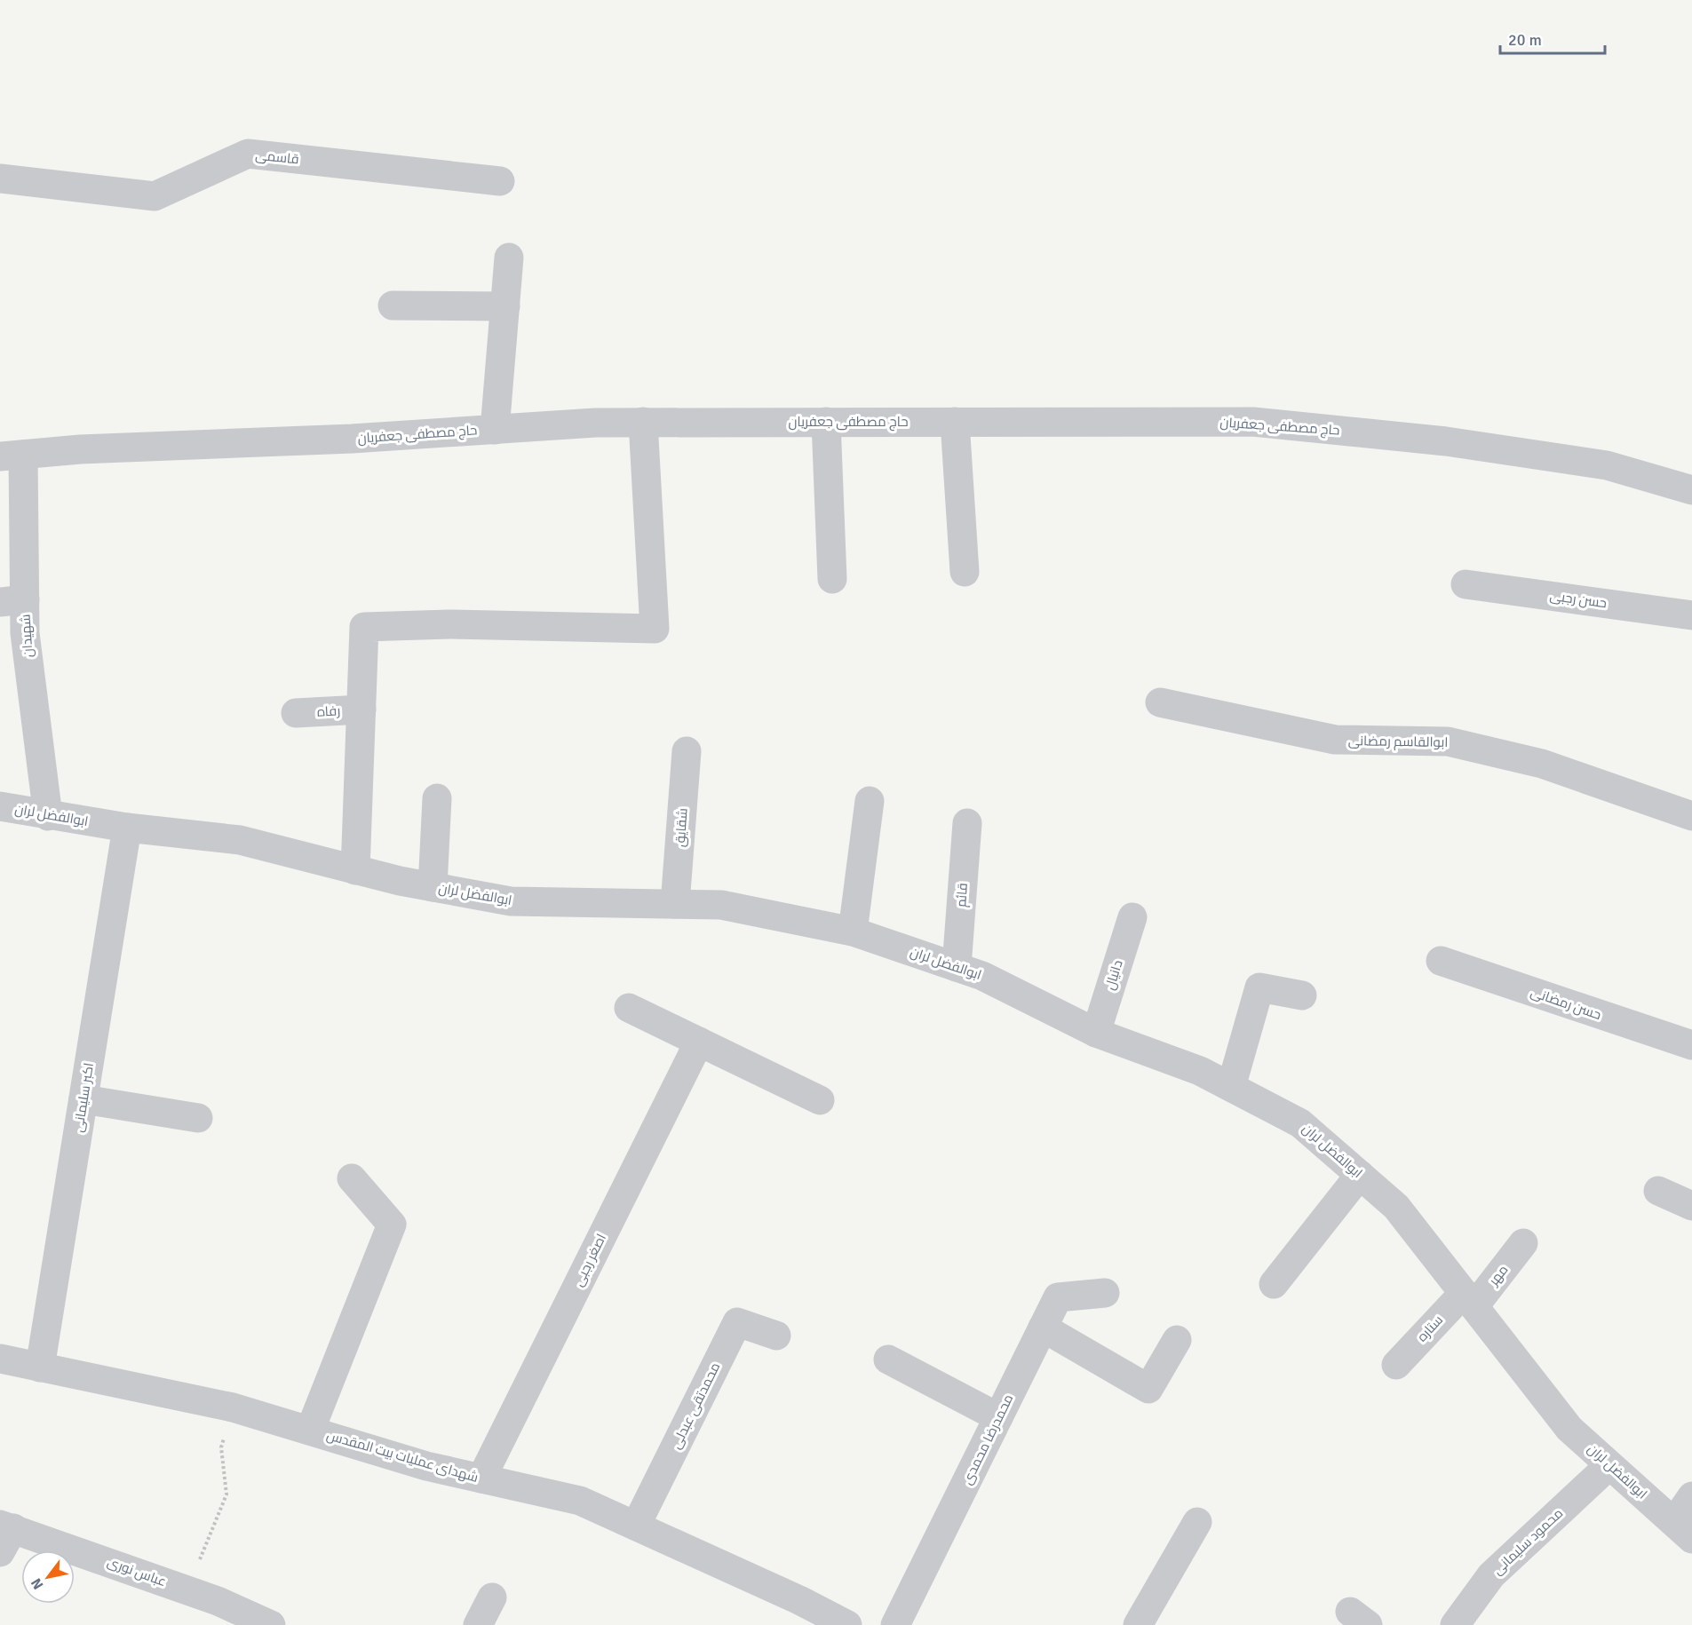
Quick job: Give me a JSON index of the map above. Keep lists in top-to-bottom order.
{
  "streets": {
    "street": [
      "قاسمی",
      "حاج مصطفی جعفریان",
      "حسن رجبی",
      "شهیدان",
      "رفاه",
      "ابوالقاسم رمضانی",
      "ابوالفضل لران",
      "شقایق",
      "قائم",
      "دانیال",
      "حسن رمضانی",
      "اکبر سلیمانی",
      "اصغر رجبی",
      "مهر",
      "ستاره",
      "محمدتقی عبدلی",
      "محمدرضا محمدی",
      "شهدای عملیات بیت المقدس",
      "محمود سلیمانی",
      "عباس نوری"
    ]
  },
  "crossings": [
    ["حاج مصطفی جعفریان", "شهیدان"],
    ["شهیدان", "ابوالفضل لران"],
    ["ابوالفضل لران", "شقایق"],
    ["ابوالفضل لران", "قائم"],
    ["ابوالفضل لران", "دانیال"],
    ["ابوالفضل لران", "اکبر سلیمانی"],
    ["ابوالفضل لران", "مهر"],
    ["ابوالفضل لران", "ستاره"],
    ["ابوالفضل لران", "محمود سلیمانی"],
    ["اکبر سلیمانی", "شهدای عملیات بیت المقدس"],
    ["اصغر رجبی", "شهدای عملیات بیت المقدس"],
    ["مهر", "ستاره"],
    ["محمدتقی عبدلی", "شهدای عملیات بیت المقدس"]
  ],
  "scale_bar": "20 m",
  "north": "bottom left"
}
